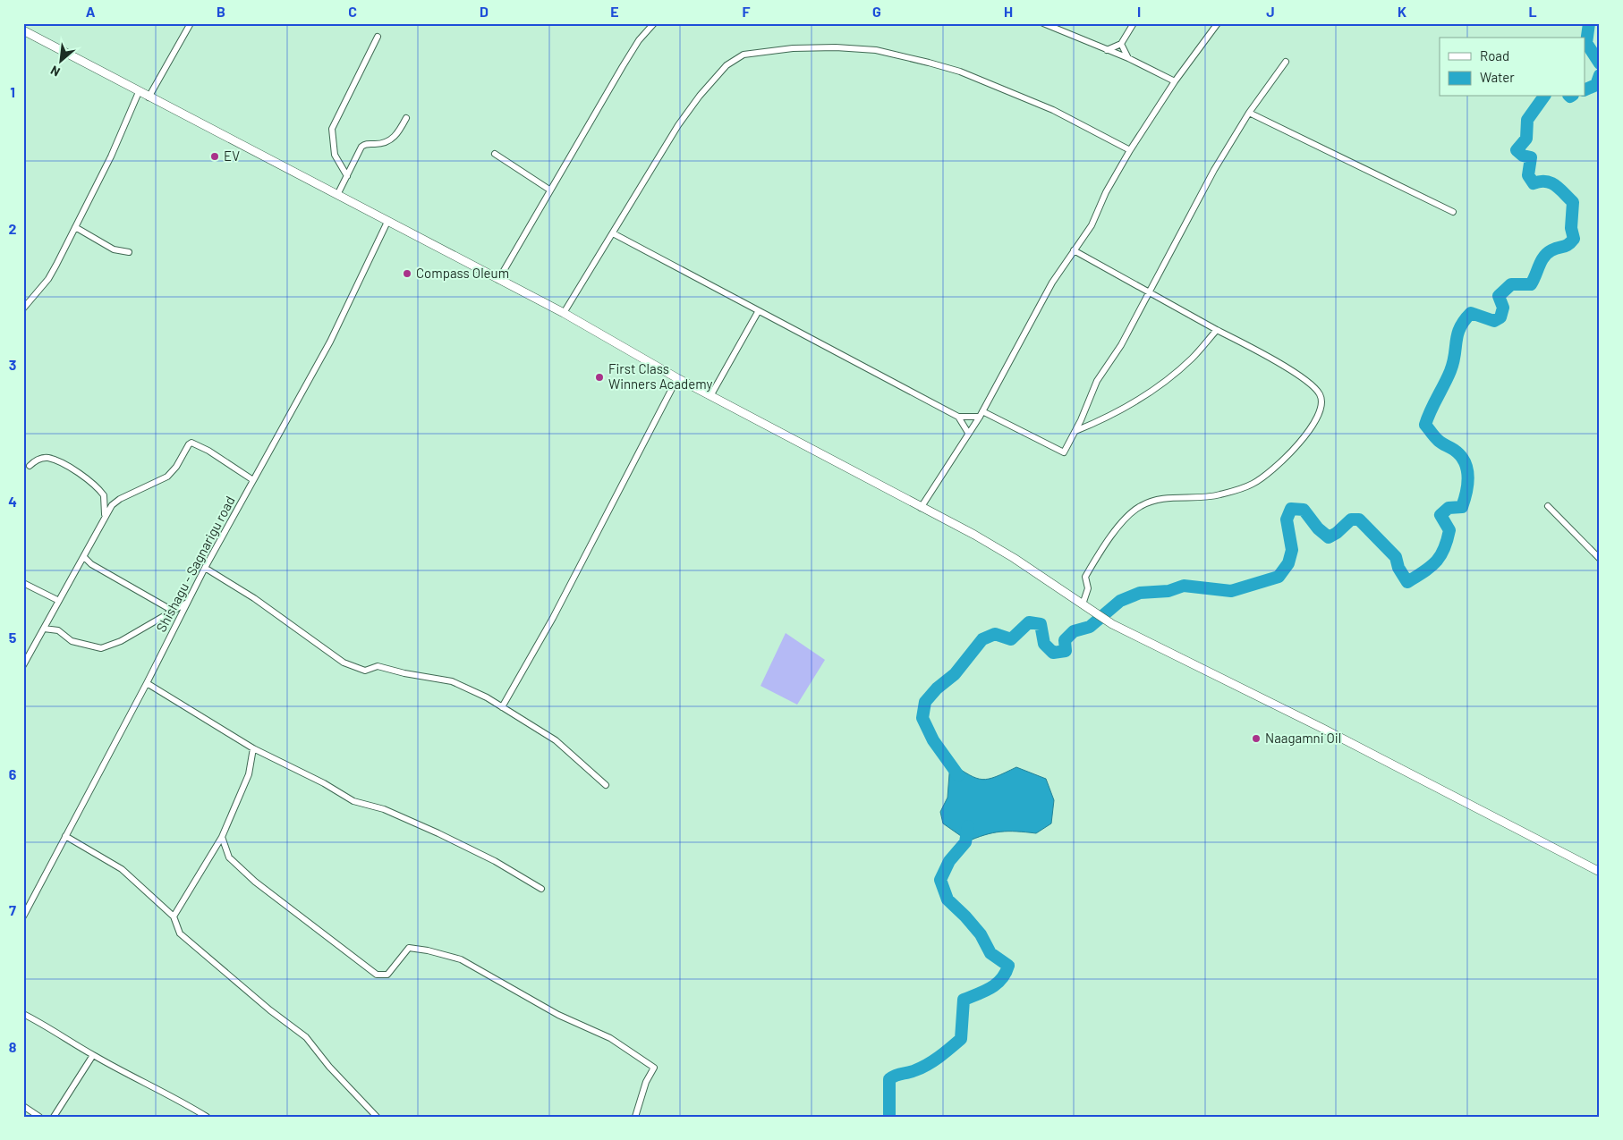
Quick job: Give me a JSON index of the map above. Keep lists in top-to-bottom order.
{
  "streets": {
    "street": ["Shishagu - Sagnarigu road"]
  },
  "places": [
    "EV",
    "Compass Oleum",
    "First Class Winners Academy",
    "Naagamni Oil"
  ],
  "legend": ["Road", "Water"],
  "north": "bottom left",
  "grid": {
    "columns": [
      "A",
      "B",
      "C",
      "D",
      "E",
      "F",
      "G",
      "H",
      "I",
      "J",
      "K",
      "L"
    ],
    "rows": [
      "1",
      "2",
      "3",
      "4",
      "5",
      "6",
      "7",
      "8"
    ]
  }
}
